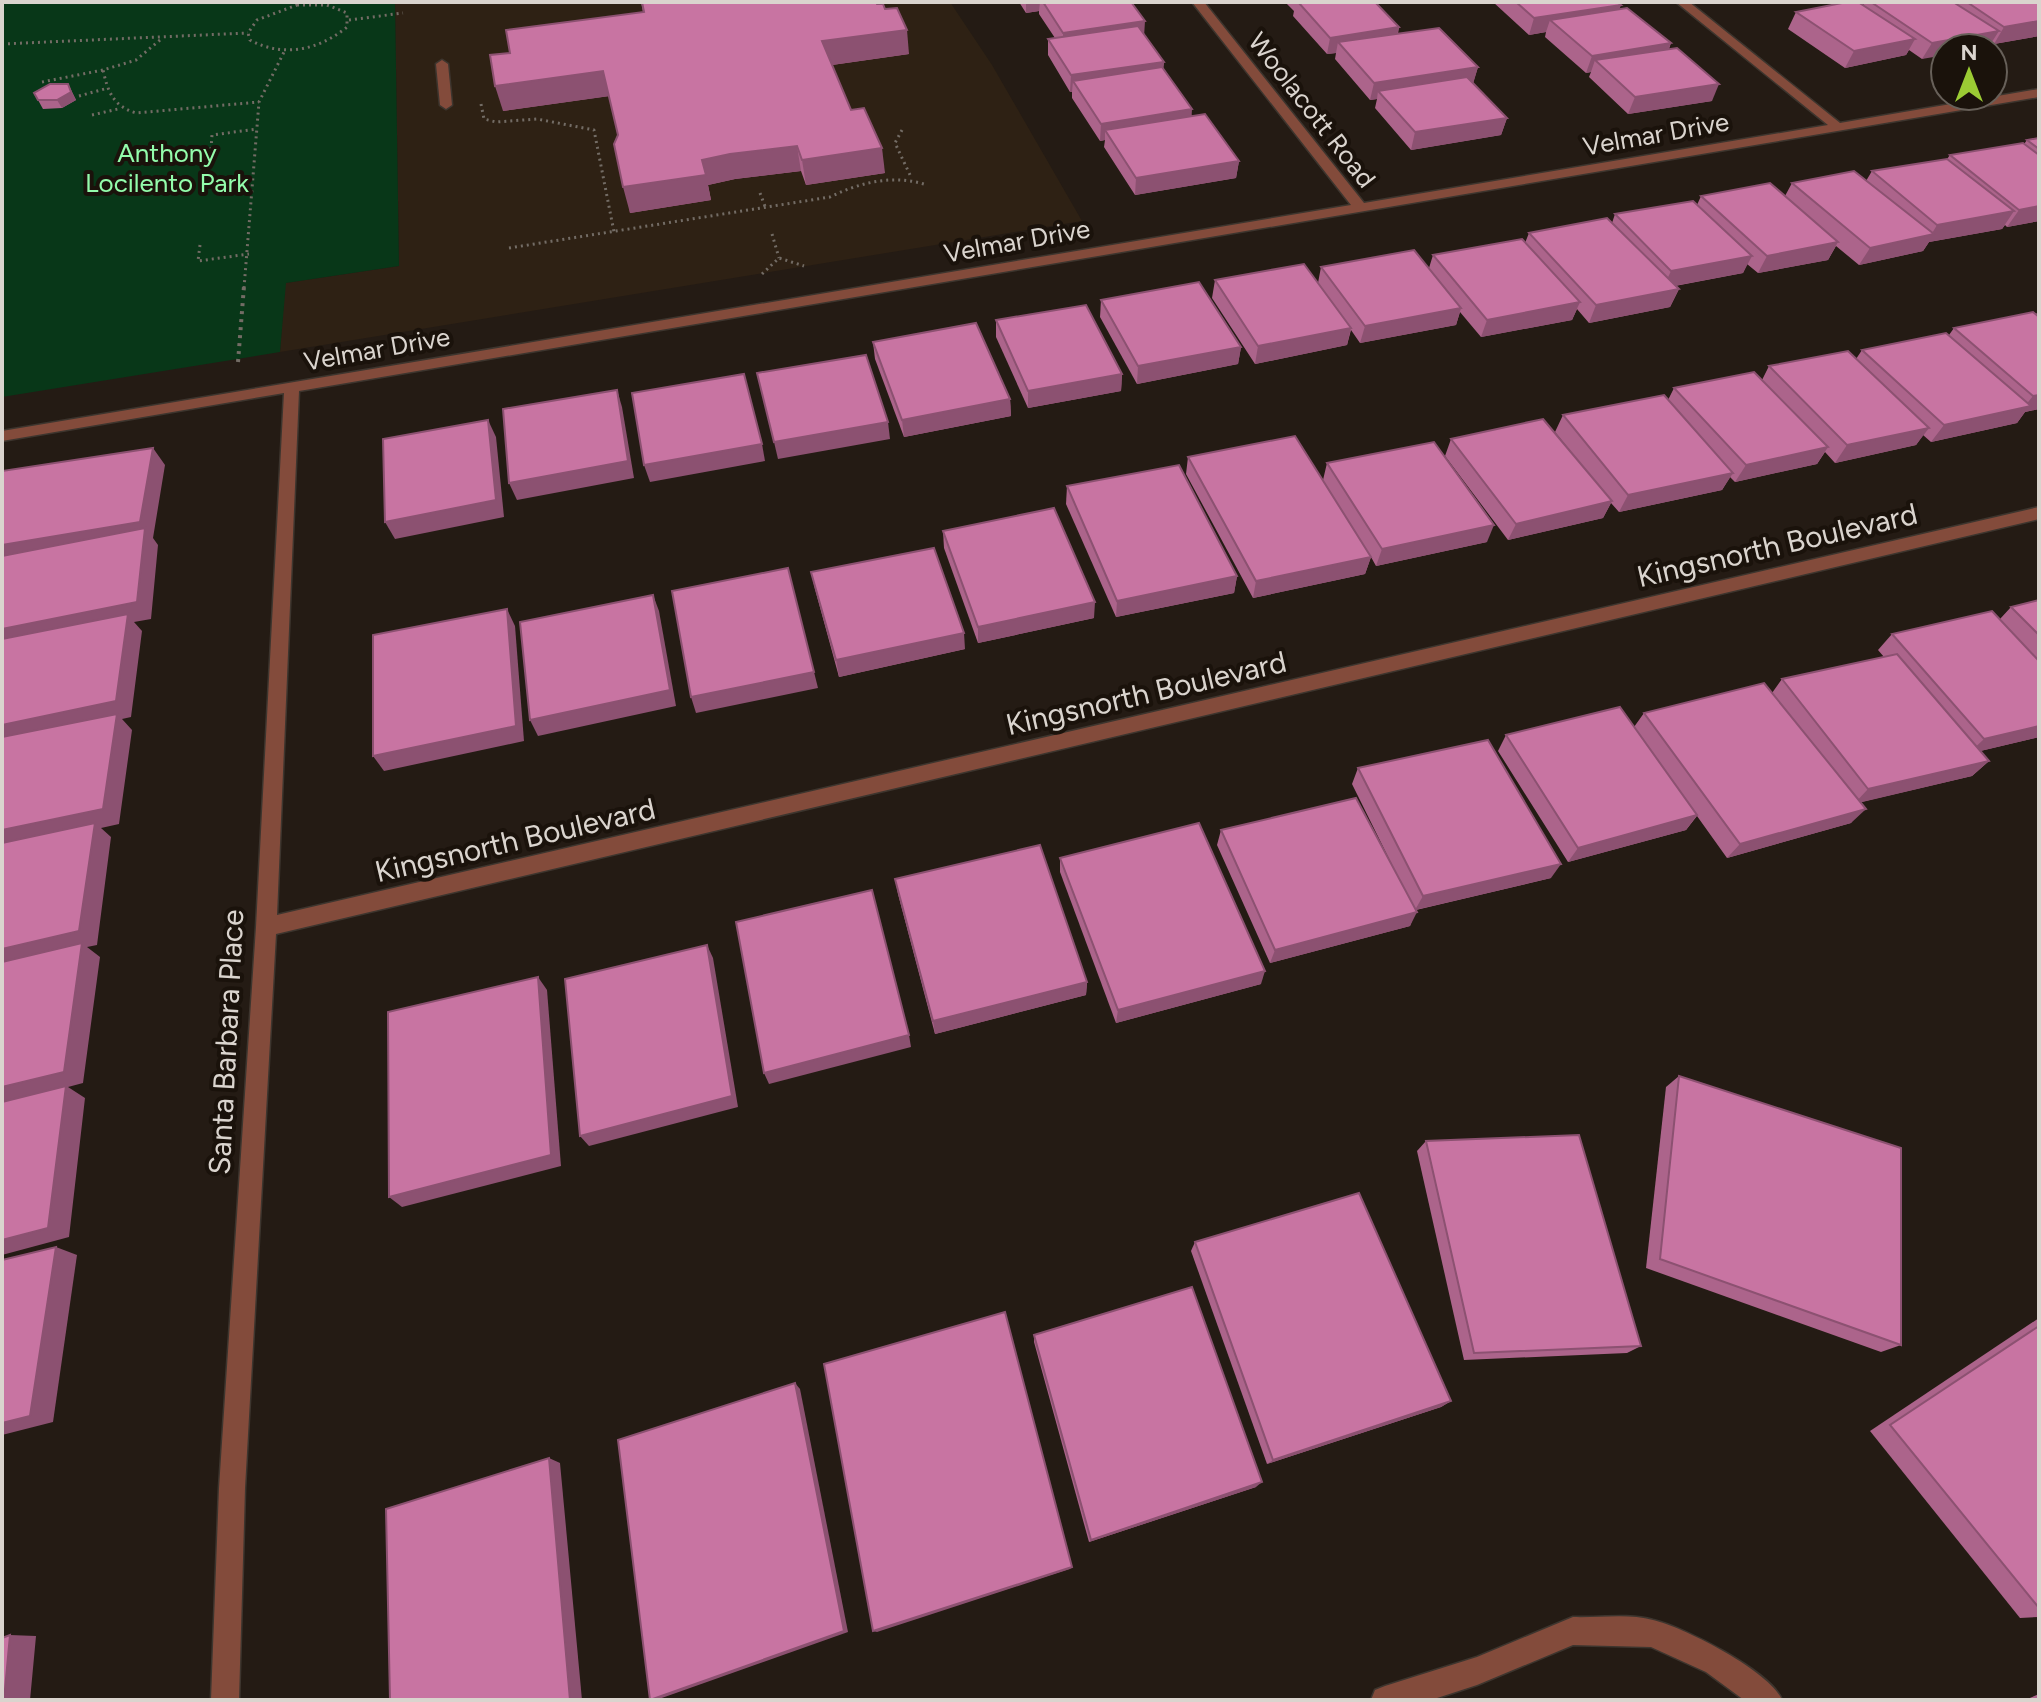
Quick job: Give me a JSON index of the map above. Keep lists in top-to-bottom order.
{
  "streets": {
    "street": [
      "Woolacott Road",
      "Velmar Drive",
      "Kingsnorth Boulevard",
      "Santa Barbara Place"
    ]
  },
  "crossings": [
    ["Woolacott Road", "Velmar Drive"],
    ["Velmar Drive", "Santa Barbara Place"],
    ["Kingsnorth Boulevard", "Santa Barbara Place"]
  ],
  "parks": ["Anthony Locilento Park"],
  "north": "top"
}
